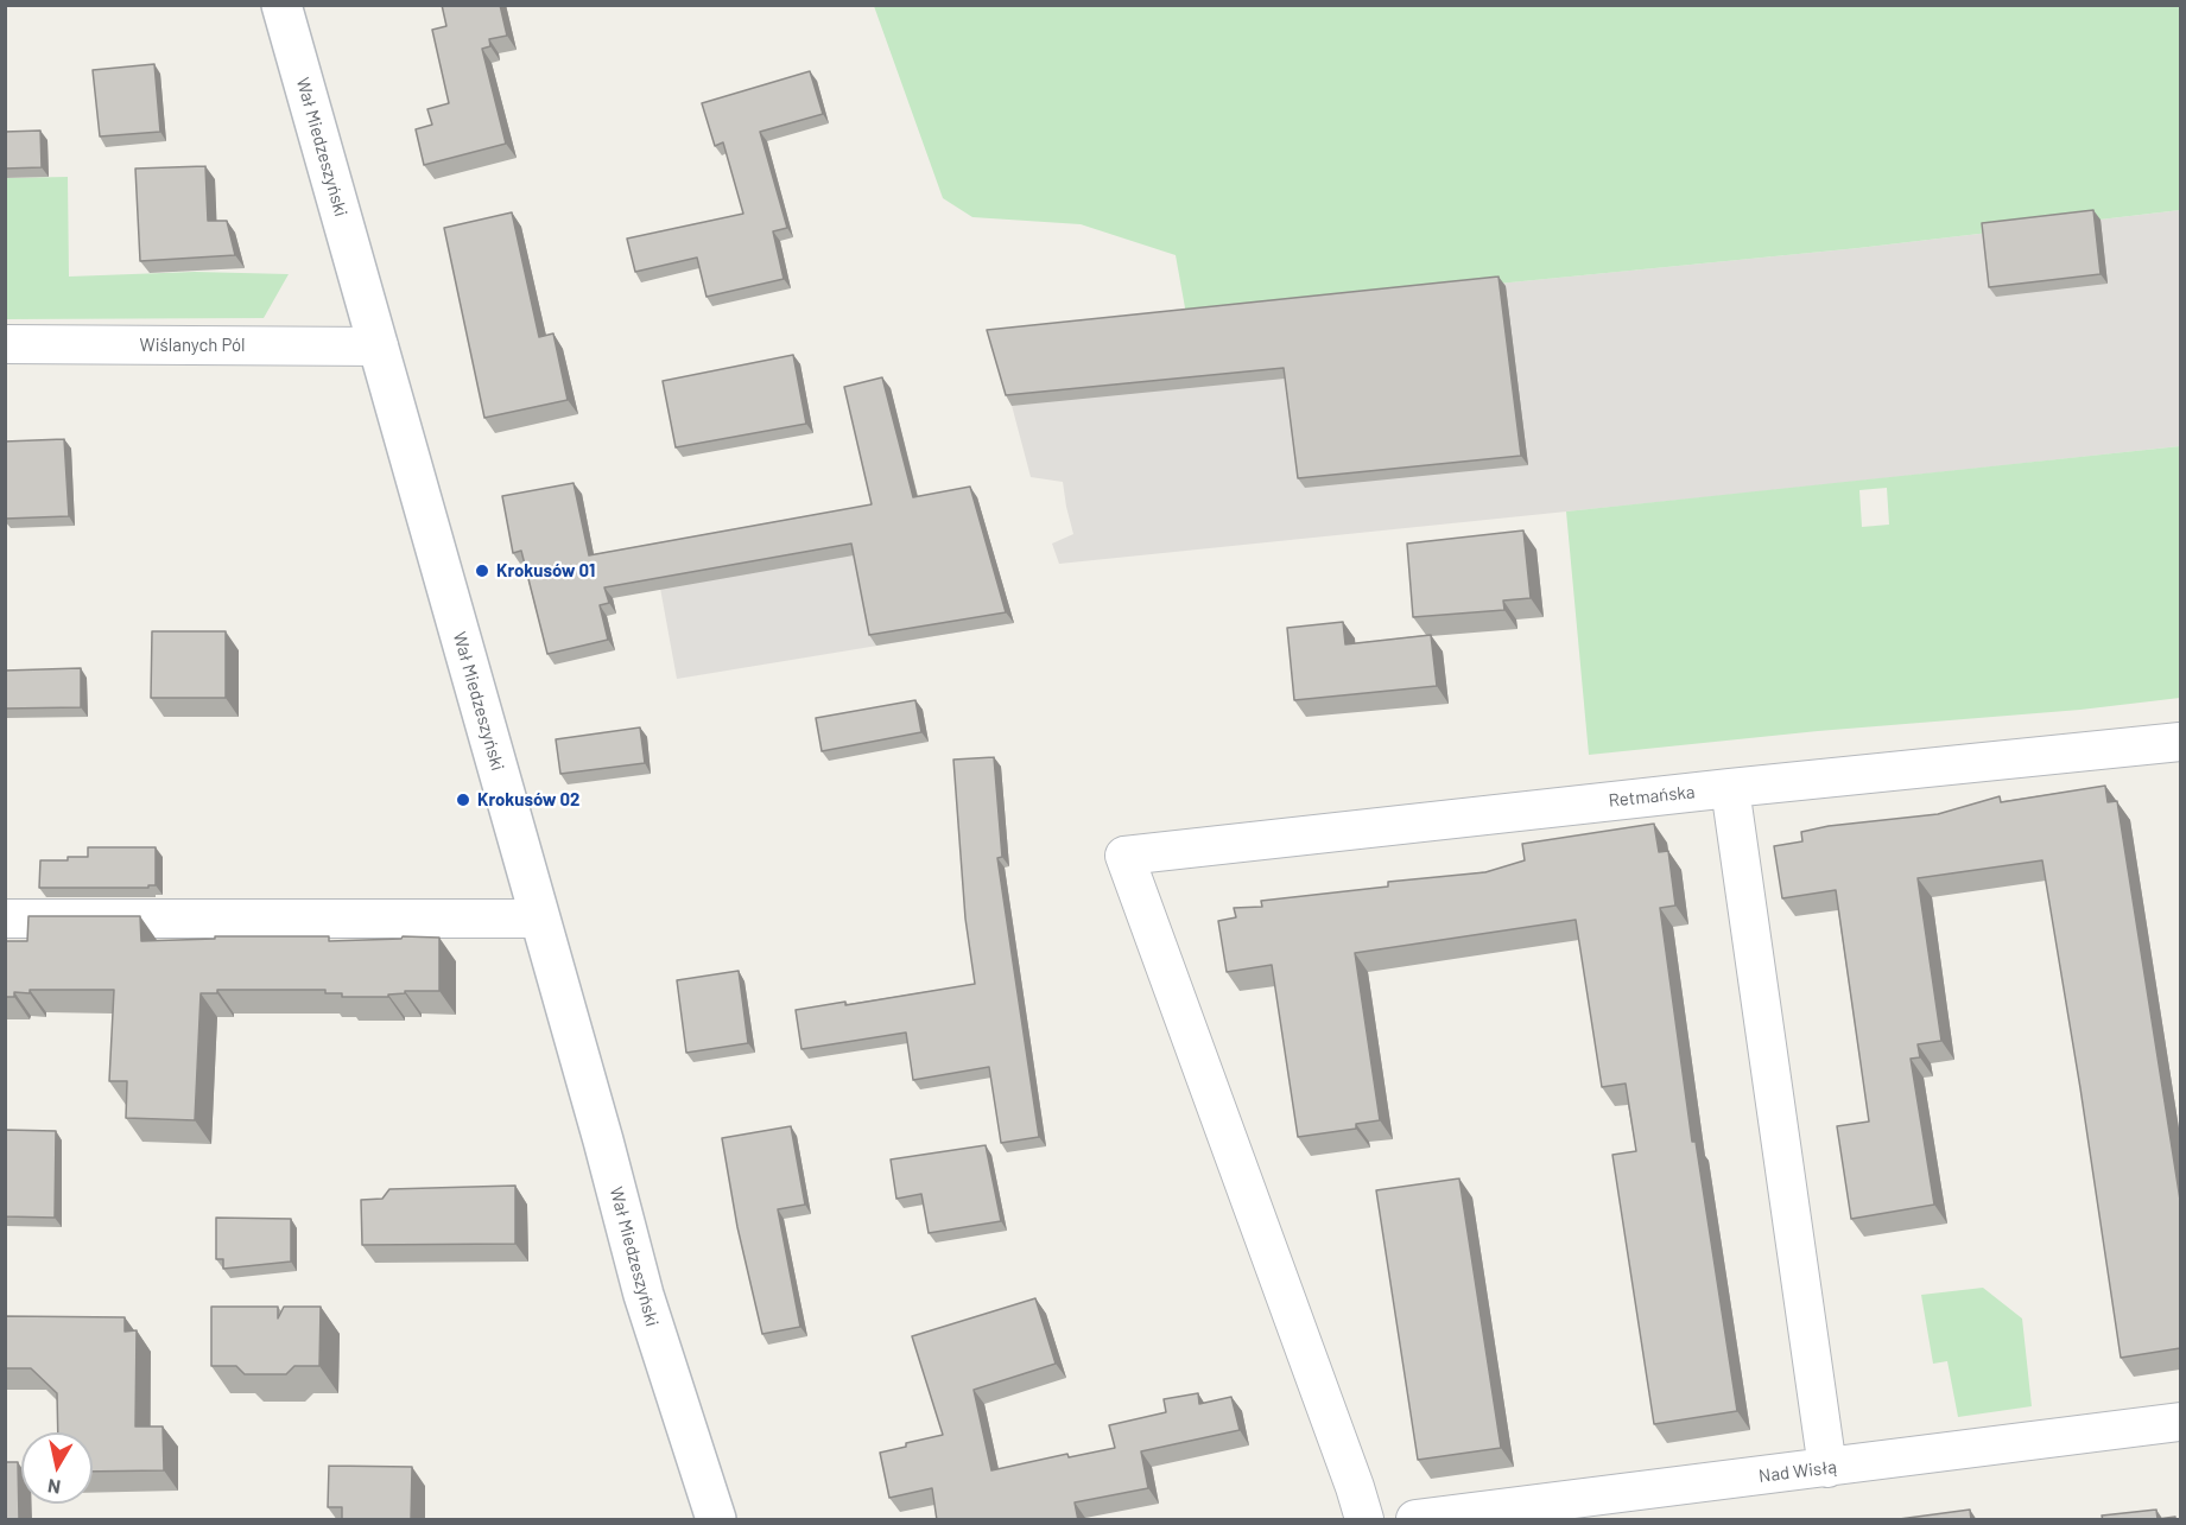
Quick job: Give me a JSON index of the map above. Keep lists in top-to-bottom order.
{
  "streets": {
    "main road": ["Wał Miedzeszyński"],
    "street": ["Wiślanych Pól", "Retmańska", "Nad Wisłą"]
  },
  "crossings": [
    ["Wał Miedzeszyński", "Wiślanych Pól"]
  ],
  "places": ["Krokusów 01", "Krokusów 02"],
  "north": "bottom"
}
